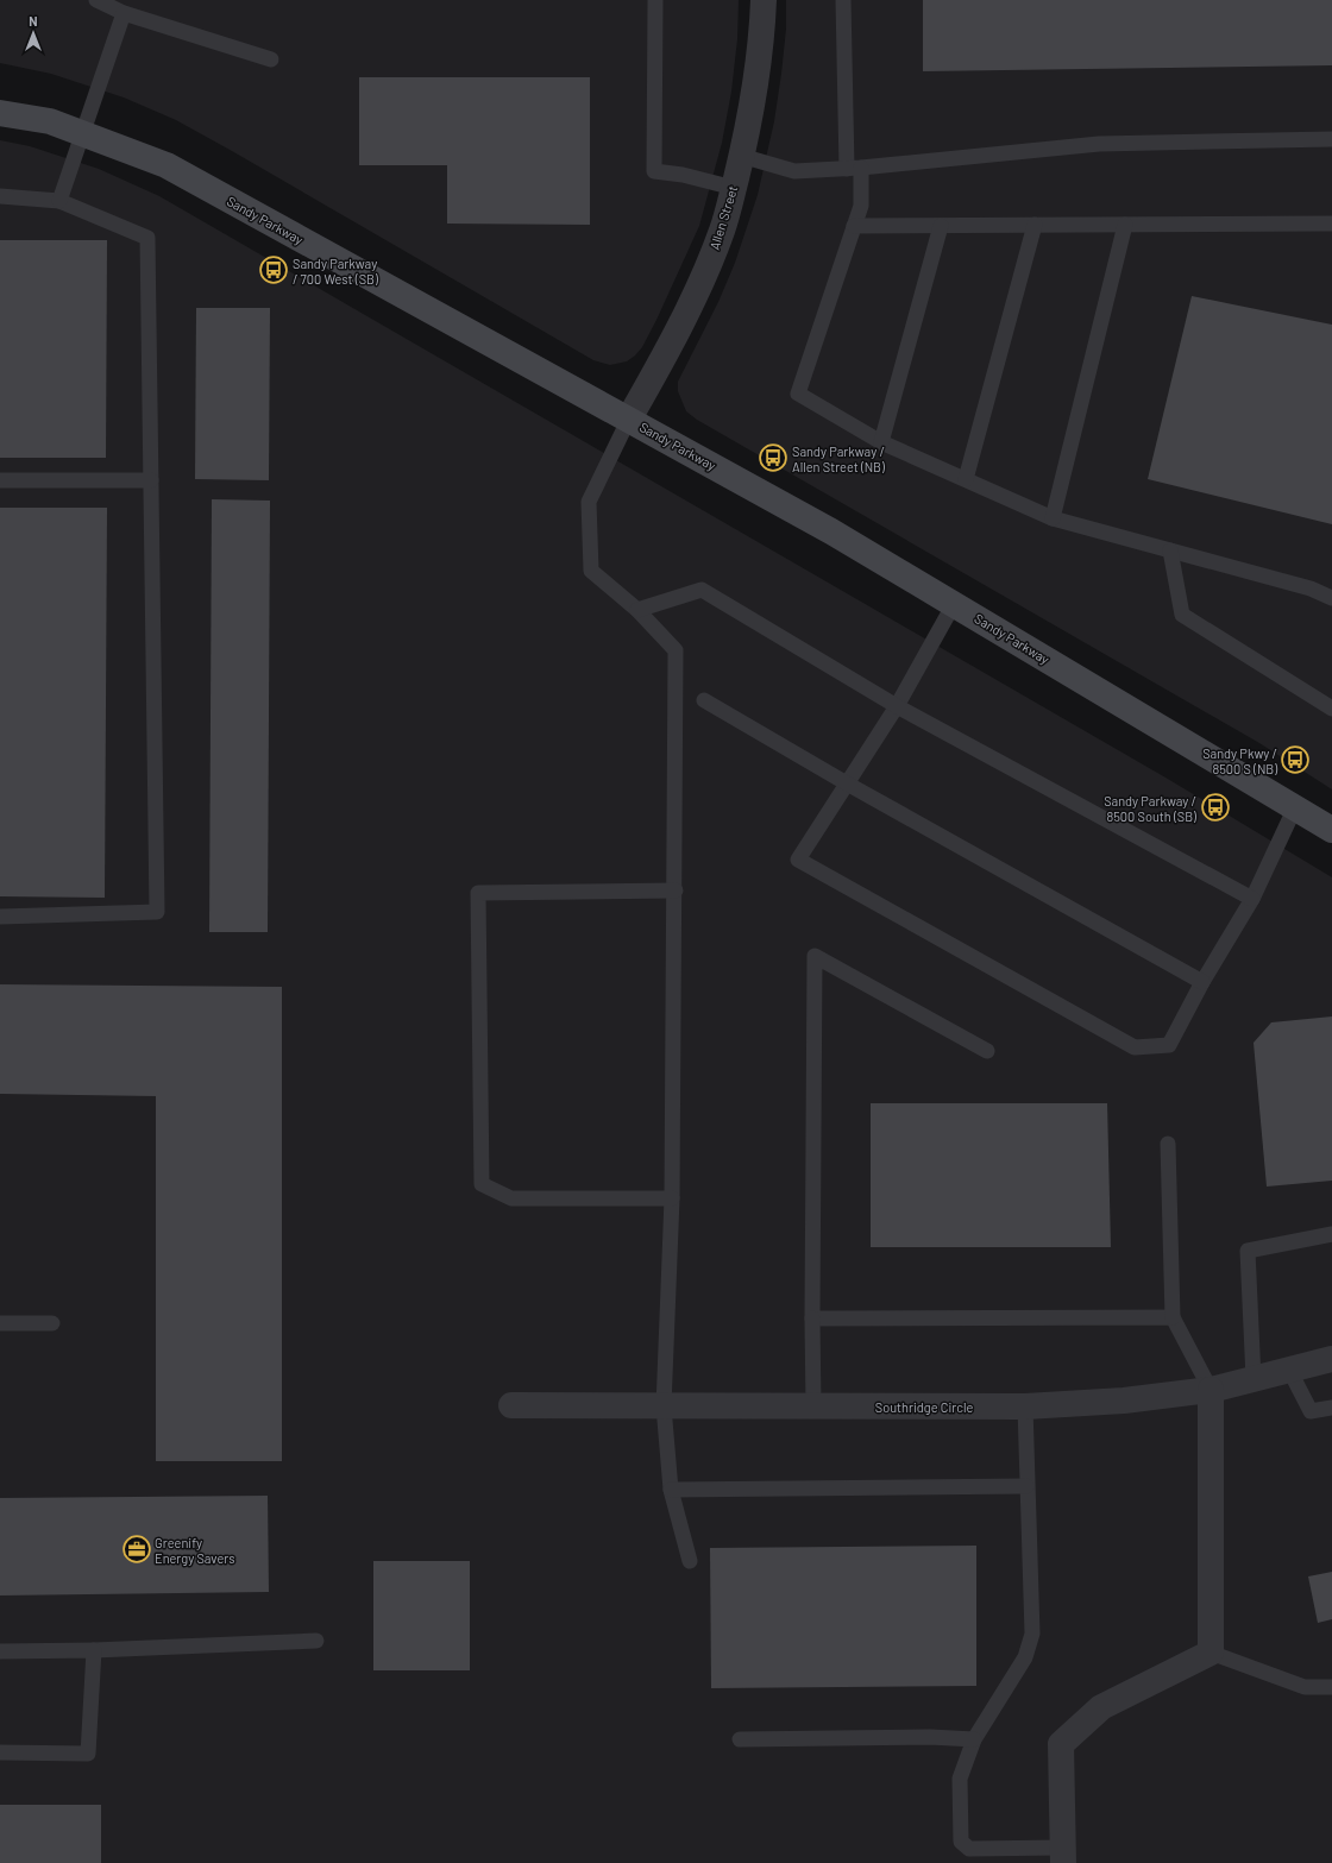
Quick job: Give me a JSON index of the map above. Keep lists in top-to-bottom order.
{
  "streets": {
    "main road": ["Sandy Parkway"],
    "street": ["Allen Street", "Southridge Circle"]
  },
  "crossings": [
    ["Allen Street", "Sandy Parkway"]
  ],
  "places": {
    "bus stop": [
      "Sandy Parkway / 700 West (SB)",
      "Sandy Parkway / Allen Street (NB)",
      "Sandy Pkwy / 8500 S (NB)",
      "Sandy Parkway / 8500 South (SB)"
    ],
    "office": ["Greenify Energy Savers"]
  },
  "north": "top"
}
